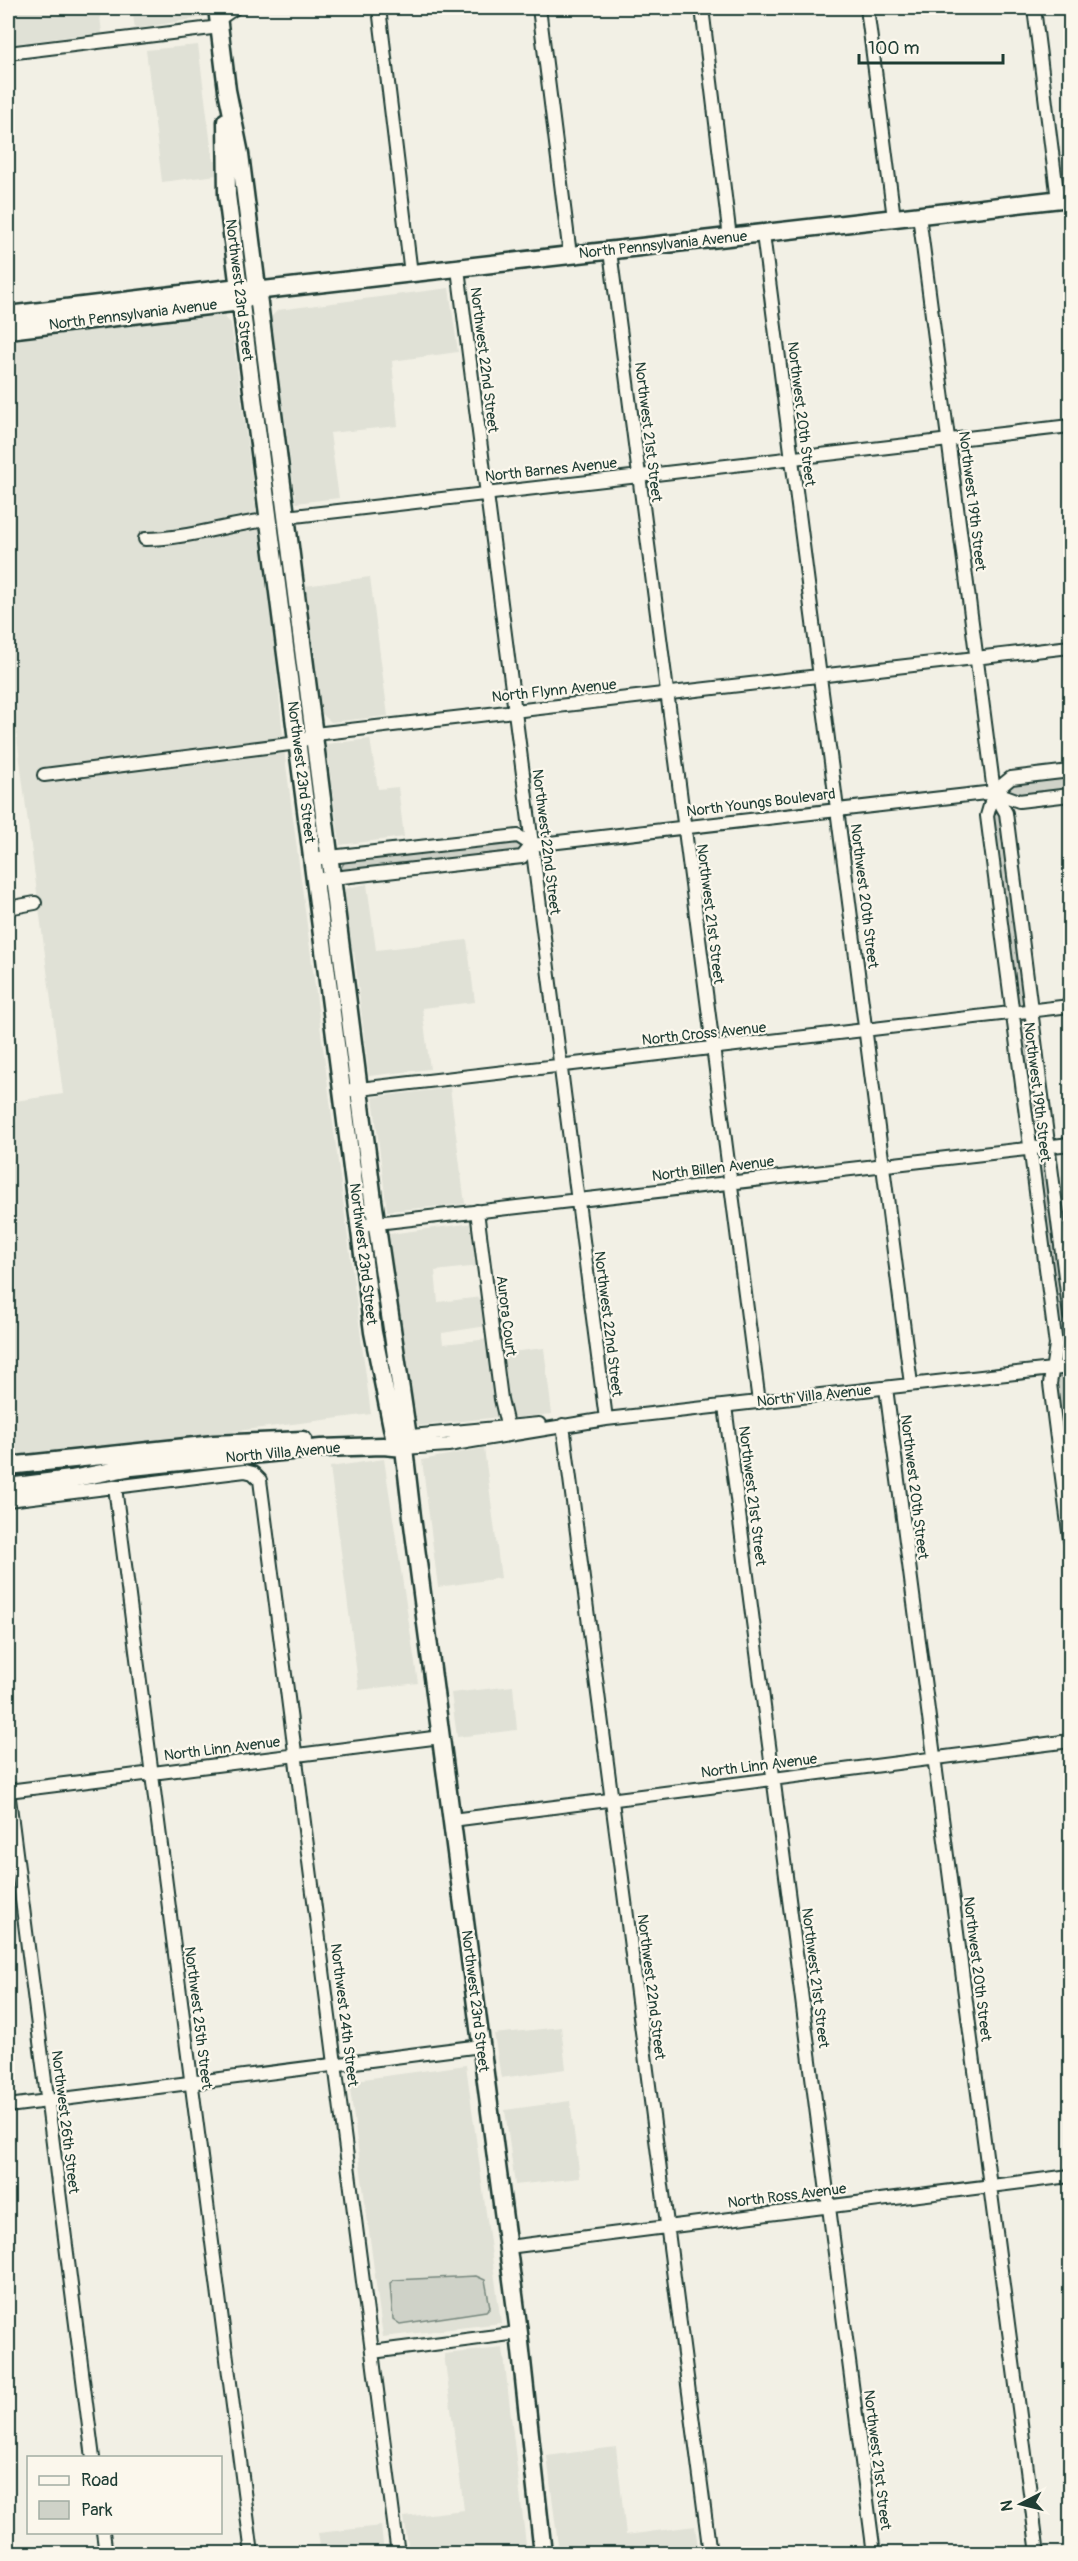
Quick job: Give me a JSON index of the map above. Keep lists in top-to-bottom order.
{
  "streets": {
    "main road": ["North Pennsylvania Avenue", "Northwest 23rd Street", "North Villa Avenue"],
    "street": [
      "Northwest 22nd Street",
      "Northwest 20th Street",
      "Northwest 21st Street",
      "North Barnes Avenue",
      "Northwest 19th Street",
      "North Flynn Avenue",
      "North Youngs Boulevard",
      "North Cross Avenue",
      "North Billen Avenue",
      "Aurora Court",
      "North Linn Avenue",
      "Northwest 24th Street",
      "Northwest 25th Street",
      "Northwest 26th Street",
      "North Ross Avenue"
    ]
  },
  "crossings": [
    ["North Pennsylvania Avenue", "Northwest 23rd Street"],
    ["North Pennsylvania Avenue", "Northwest 22nd Street"],
    ["North Pennsylvania Avenue", "Northwest 20th Street"],
    ["North Pennsylvania Avenue", "Northwest 21st Street"],
    ["North Pennsylvania Avenue", "Northwest 19th Street"],
    ["Northwest 23rd Street", "North Barnes Avenue"],
    ["Northwest 23rd Street", "North Flynn Avenue"],
    ["Northwest 23rd Street", "North Youngs Boulevard"],
    ["Northwest 23rd Street", "North Cross Avenue"],
    ["Northwest 23rd Street", "North Billen Avenue"],
    ["Northwest 23rd Street", "North Villa Avenue"],
    ["Northwest 23rd Street", "North Linn Avenue"],
    ["Northwest 23rd Street", "North Ross Avenue"],
    ["Northwest 22nd Street", "North Barnes Avenue"],
    ["Northwest 22nd Street", "North Flynn Avenue"],
    ["Northwest 22nd Street", "North Youngs Boulevard"],
    ["Northwest 22nd Street", "North Cross Avenue"],
    ["Northwest 22nd Street", "North Billen Avenue"],
    ["Northwest 22nd Street", "North Villa Avenue"],
    ["Northwest 22nd Street", "North Linn Avenue"],
    ["Northwest 22nd Street", "North Ross Avenue"],
    ["Northwest 20th Street", "North Barnes Avenue"],
    ["Northwest 20th Street", "North Flynn Avenue"],
    ["Northwest 20th Street", "North Youngs Boulevard"],
    ["Northwest 20th Street", "North Cross Avenue"],
    ["Northwest 20th Street", "North Billen Avenue"],
    ["Northwest 20th Street", "North Villa Avenue"],
    ["Northwest 20th Street", "North Linn Avenue"],
    ["Northwest 20th Street", "North Ross Avenue"],
    ["Northwest 21st Street", "North Barnes Avenue"],
    ["Northwest 21st Street", "North Flynn Avenue"],
    ["Northwest 21st Street", "North Youngs Boulevard"],
    ["Northwest 21st Street", "North Cross Avenue"],
    ["Northwest 21st Street", "North Billen Avenue"],
    ["Northwest 21st Street", "North Villa Avenue"],
    ["Northwest 21st Street", "North Linn Avenue"],
    ["Northwest 21st Street", "North Ross Avenue"],
    ["North Barnes Avenue", "Northwest 19th Street"],
    ["Northwest 19th Street", "North Flynn Avenue"],
    ["Northwest 19th Street", "North Youngs Boulevard"],
    ["Northwest 19th Street", "North Cross Avenue"],
    ["Northwest 19th Street", "North Billen Avenue"],
    ["Northwest 19th Street", "North Villa Avenue"],
    ["North Billen Avenue", "Aurora Court"],
    ["Aurora Court", "North Villa Avenue"],
    ["North Villa Avenue", "Northwest 24th Street"],
    ["North Villa Avenue", "Northwest 25th Street"],
    ["North Linn Avenue", "Northwest 24th Street"],
    ["North Linn Avenue", "Northwest 25th Street"],
    ["North Linn Avenue", "Northwest 26th Street"]
  ],
  "legend": ["Road", "Park"],
  "scale_bar": "100 m",
  "north": "left"
}
